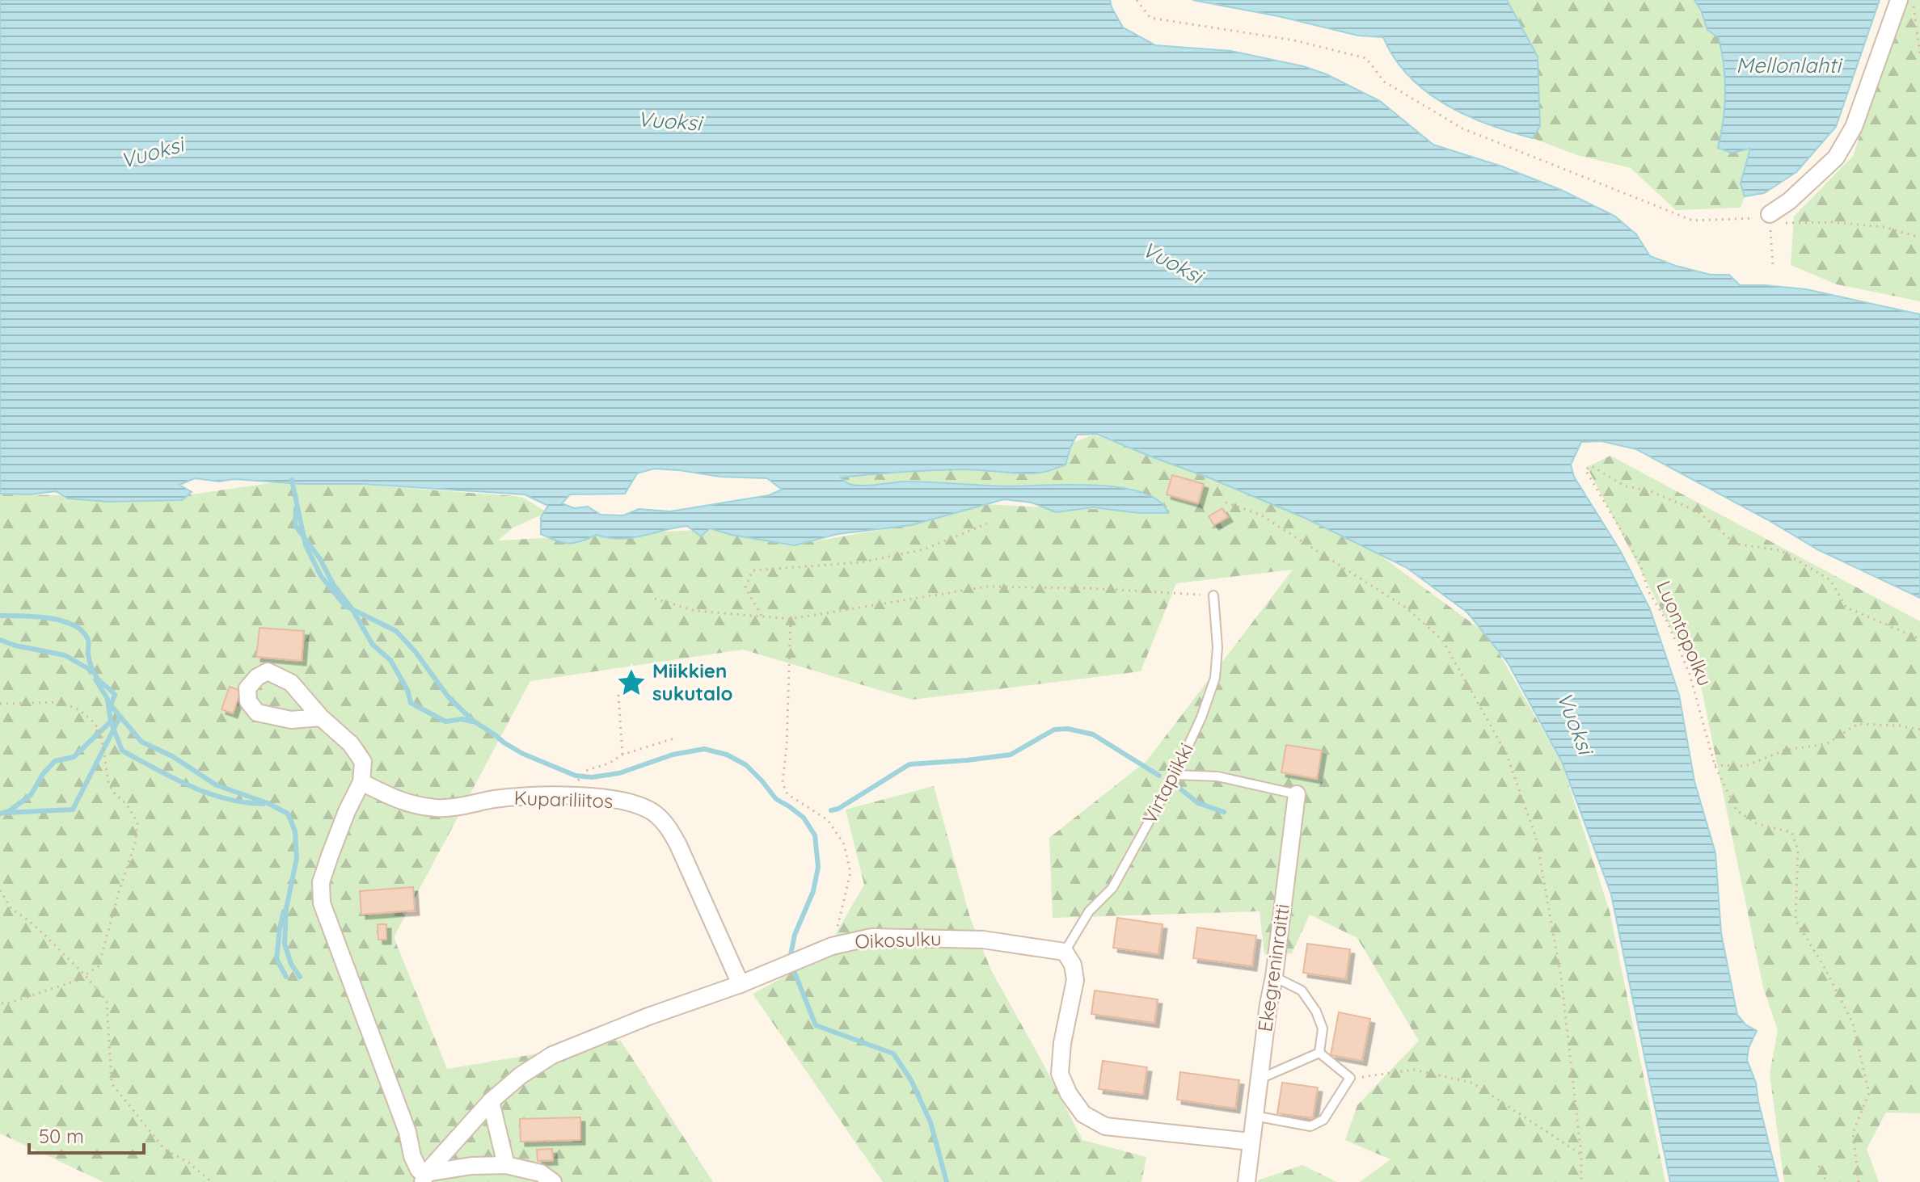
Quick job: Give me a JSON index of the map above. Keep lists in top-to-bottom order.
{
  "streets": {
    "street": ["Kupariliitos", "Oikosulku", "Ekegreninraitti"],
    "lane": ["Virtapiikki"],
    "path": ["Luontopolku"]
  },
  "crossings": [
    ["Virtapiikki", "Oikosulku"],
    ["Kupariliitos", "Oikosulku"]
  ],
  "water": ["Mellonlahti", "Vuoksi"],
  "places": {
    "place": ["Miikkien sukutalo"]
  },
  "scale_bar": "50 m"
}
